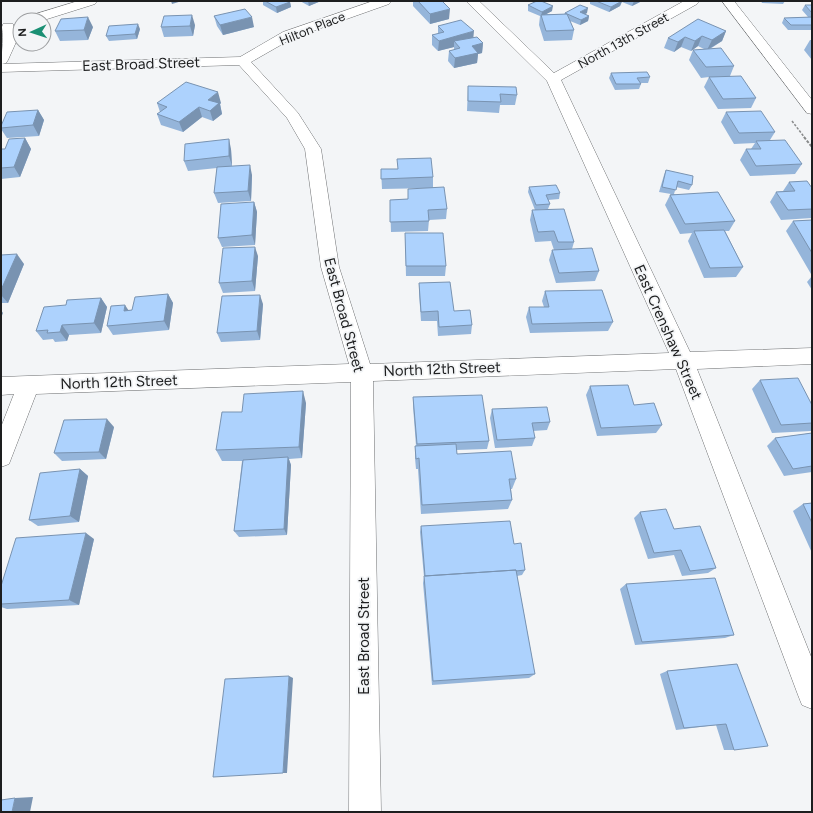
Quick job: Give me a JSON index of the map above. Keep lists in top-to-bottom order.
{
  "streets": {
    "street": [
      "Hilton Place",
      "North 13th Street",
      "East Broad Street",
      "East Crenshaw Street",
      "North 12th Street"
    ]
  },
  "crossings": [
    ["Hilton Place", "East Broad Street"],
    ["North 13th Street", "East Crenshaw Street"],
    ["East Broad Street", "North 12th Street"],
    ["East Crenshaw Street", "North 12th Street"]
  ],
  "north": "left"
}
